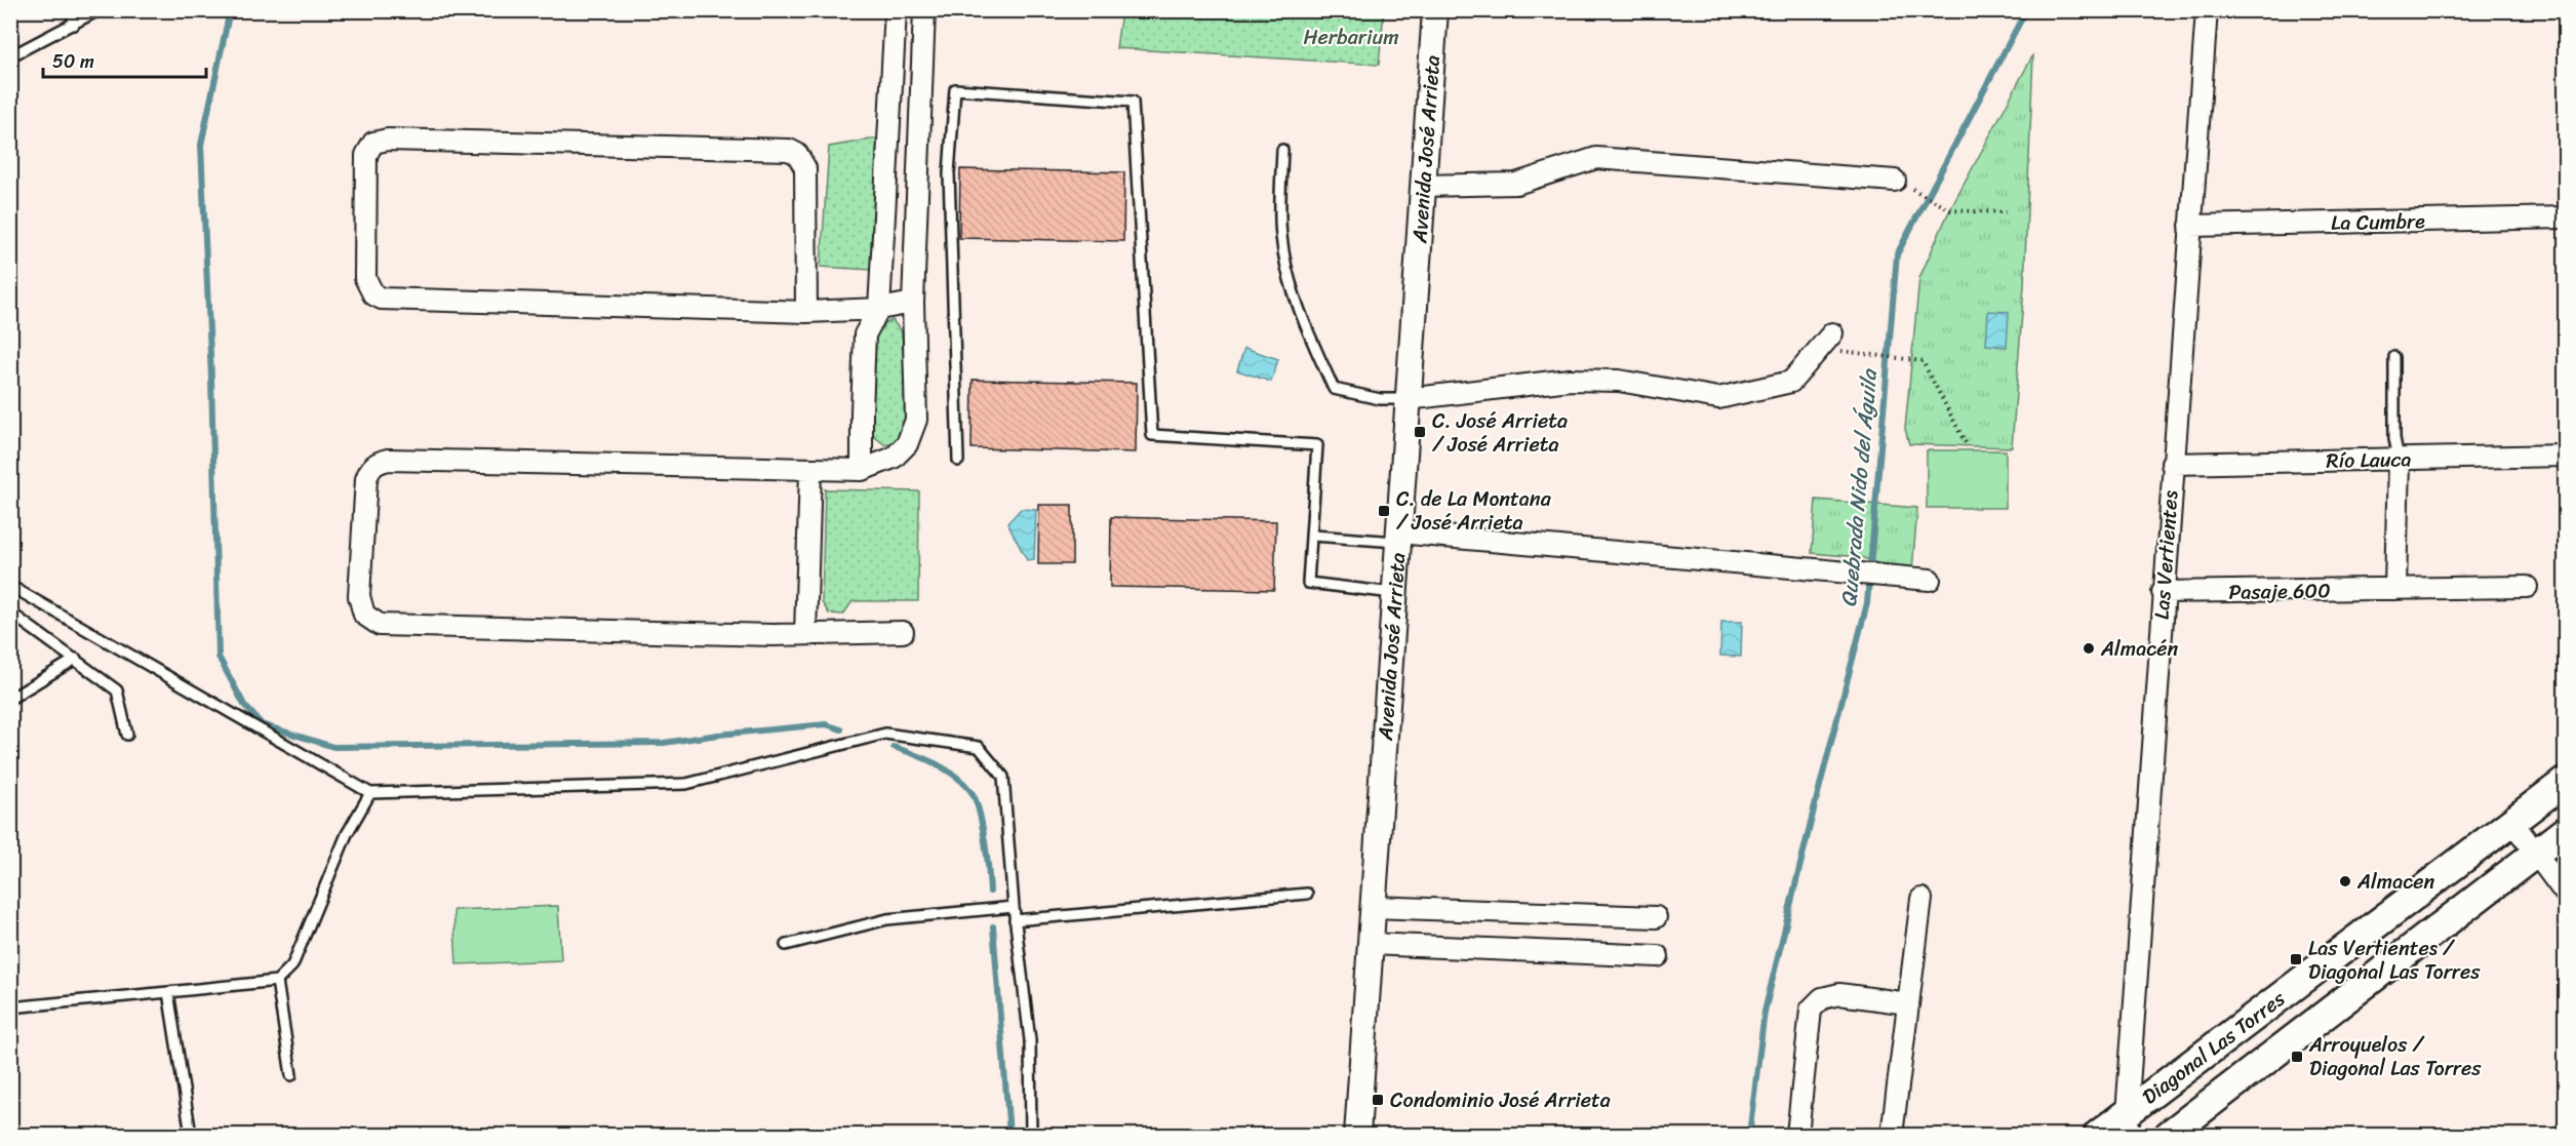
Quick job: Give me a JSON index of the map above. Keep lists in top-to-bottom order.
{
  "streets": {
    "main road": ["Diagonal Las Torres"],
    "street": [
      "Avenida José Arrieta",
      "La Cumbre",
      "Río Lauca",
      "Las Vertientes",
      "Pasaje 600"
    ]
  },
  "crossings": [
    ["La Cumbre", "Las Vertientes"],
    ["Río Lauca", "Las Vertientes"],
    ["Las Vertientes", "Pasaje 600"],
    ["Las Vertientes", "Diagonal Las Torres"]
  ],
  "water": ["Quebrada Nido del Águila"],
  "parks": ["Herbarium"],
  "places": {
    "transit": [
      "C. José Arrieta / José Arrieta",
      "C. de La Montana / José Arrieta",
      "Las Vertientes / Diagonal Las Torres",
      "Arroyuelos / Diagonal Las Torres",
      "Condominio José Arrieta"
    ],
    "other": ["Almacén", "Almacen"]
  },
  "scale_bar": "50 m"
}
